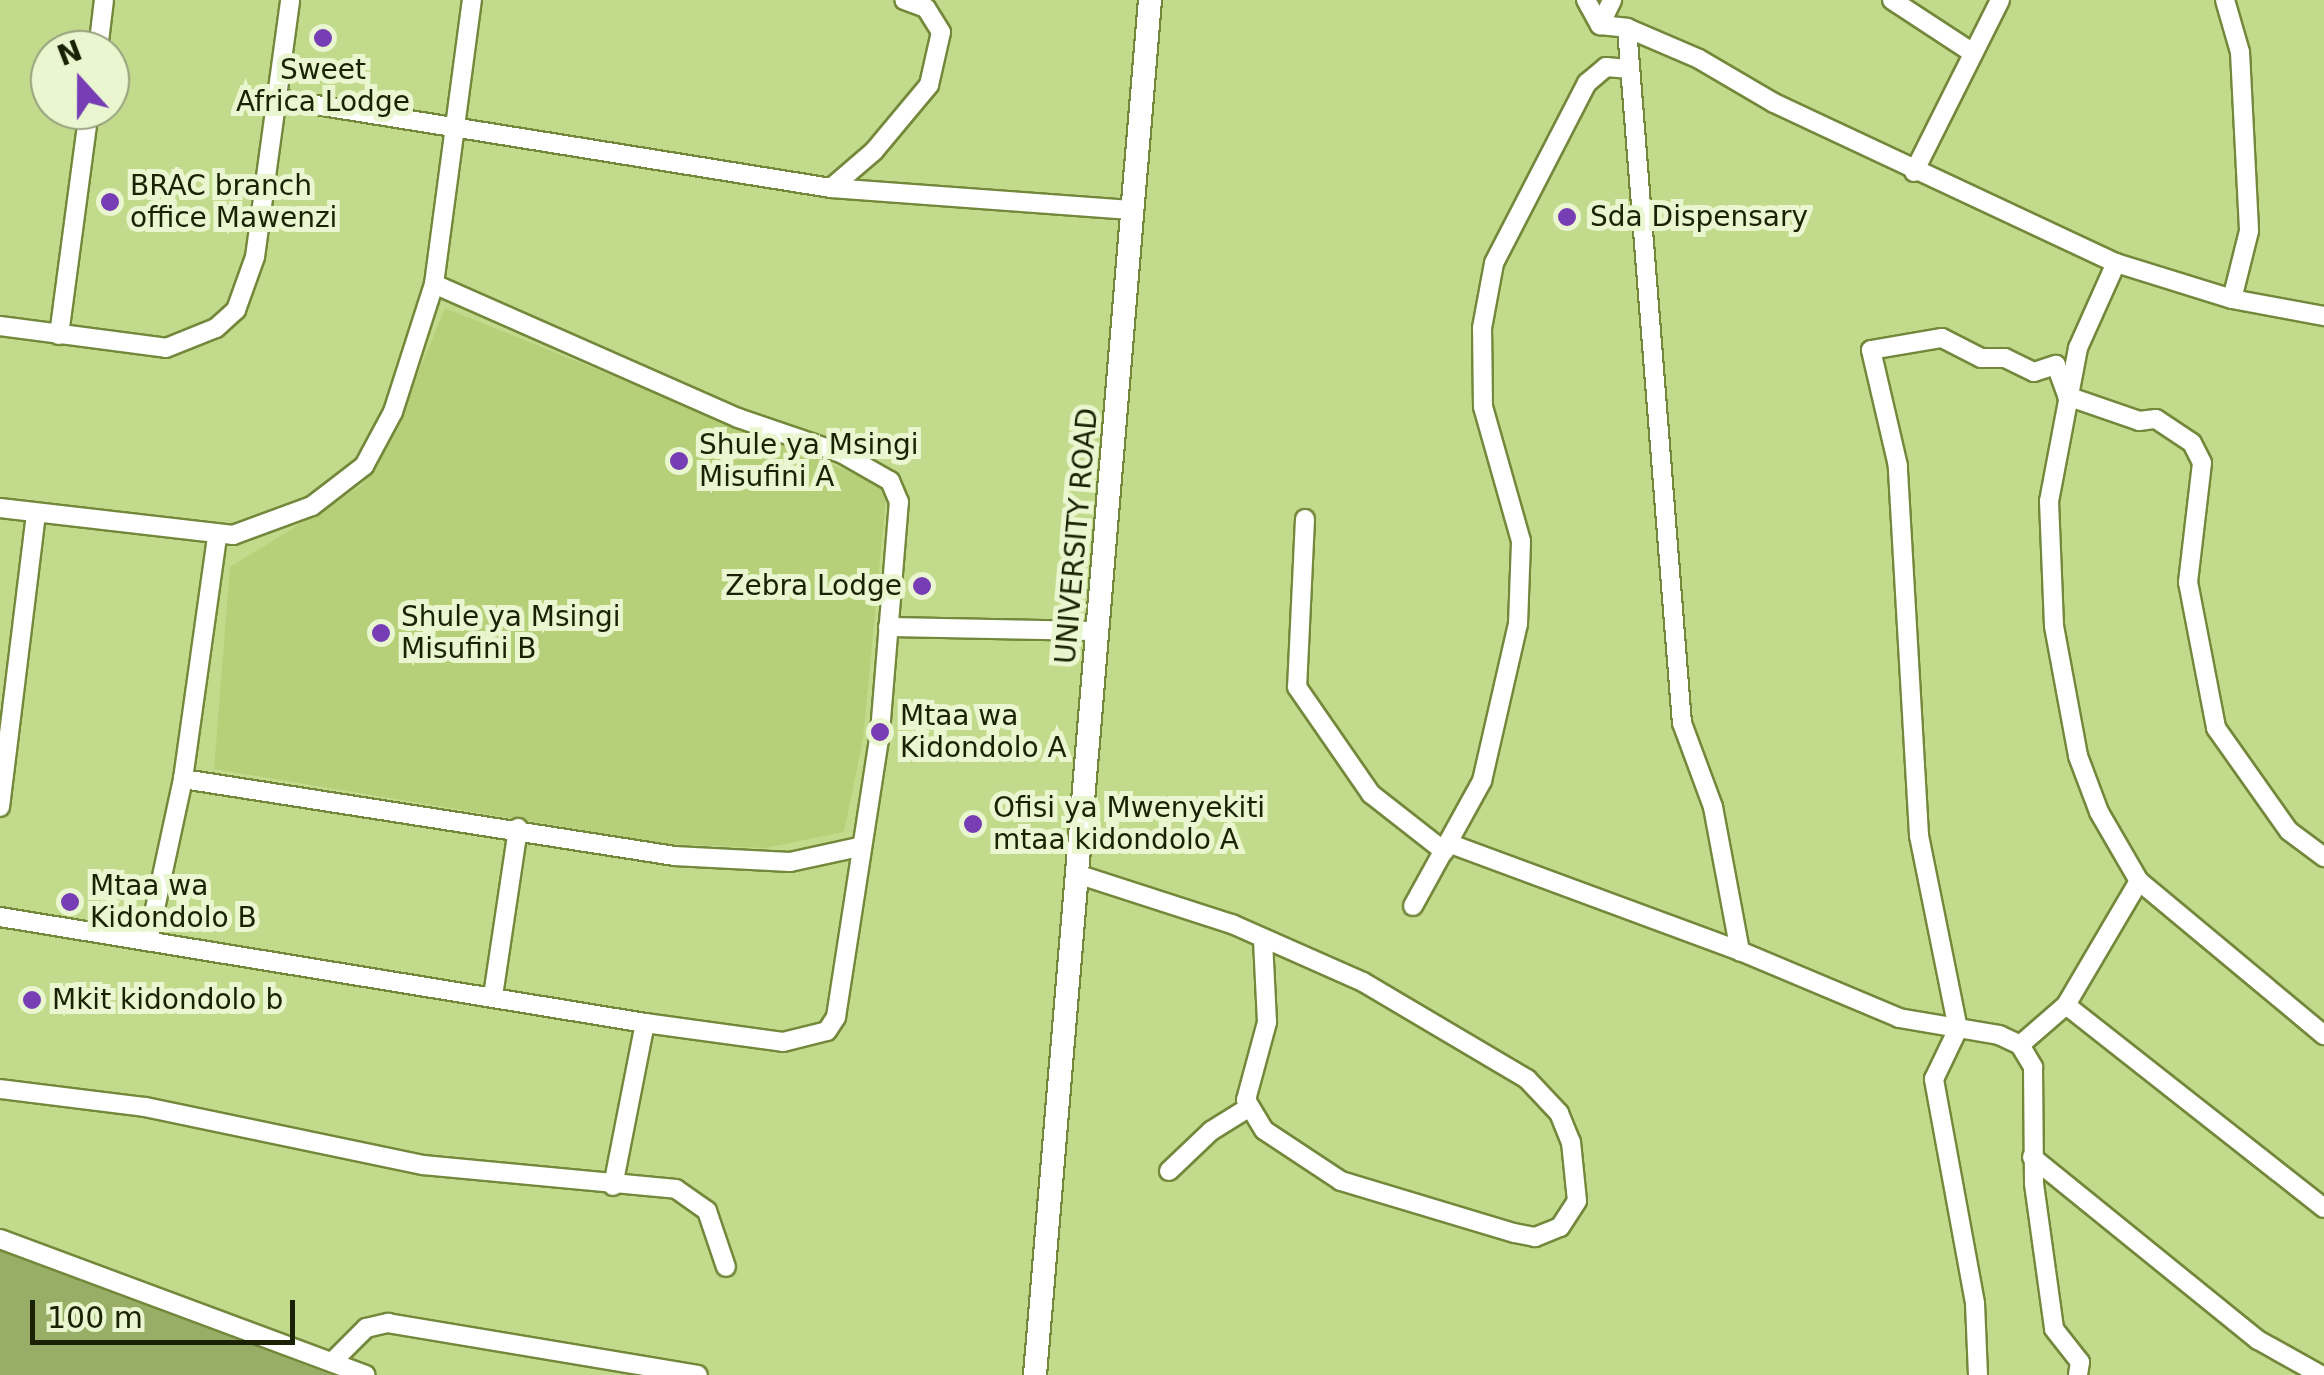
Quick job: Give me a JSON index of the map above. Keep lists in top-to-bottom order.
{
  "streets": {
    "main road": ["UNIVERSITY ROAD"]
  },
  "places": [
    "Sweet Africa Lodge",
    "BRAC branch office Mawenzi",
    "Sda Dispensary",
    "Shule ya Msingi Misufini A",
    "Zebra Lodge",
    "Shule ya Msingi Misufini B",
    "Mtaa wa Kidondolo A",
    "Ofisi ya Mwenyekiti mtaa kidondolo A",
    "Mtaa wa Kidondolo B",
    "Mkit kidondolo b"
  ],
  "scale_bar": "100 m",
  "north": "top"
}
